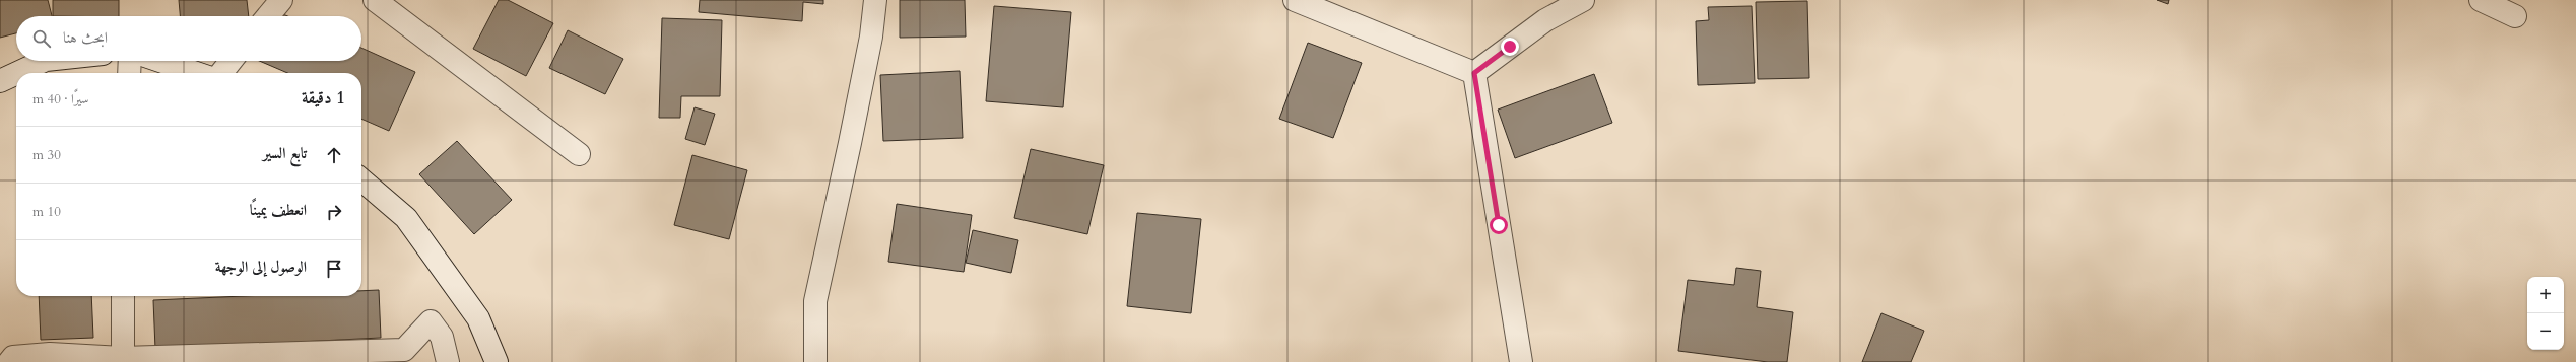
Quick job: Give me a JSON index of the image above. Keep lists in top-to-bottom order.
{
  "page": {
    "search": "ابحث هنا",
    "heading": ["1 دقيقة", "سيرًا · 40 m"],
    "list": [
      ["تابع السير", "30 m"],
      ["انعطف يمينًا", "10 m"],
      "الوصول إلى الوجهة"
    ],
    "map_buttons": ["+", "−"]
  }
}
